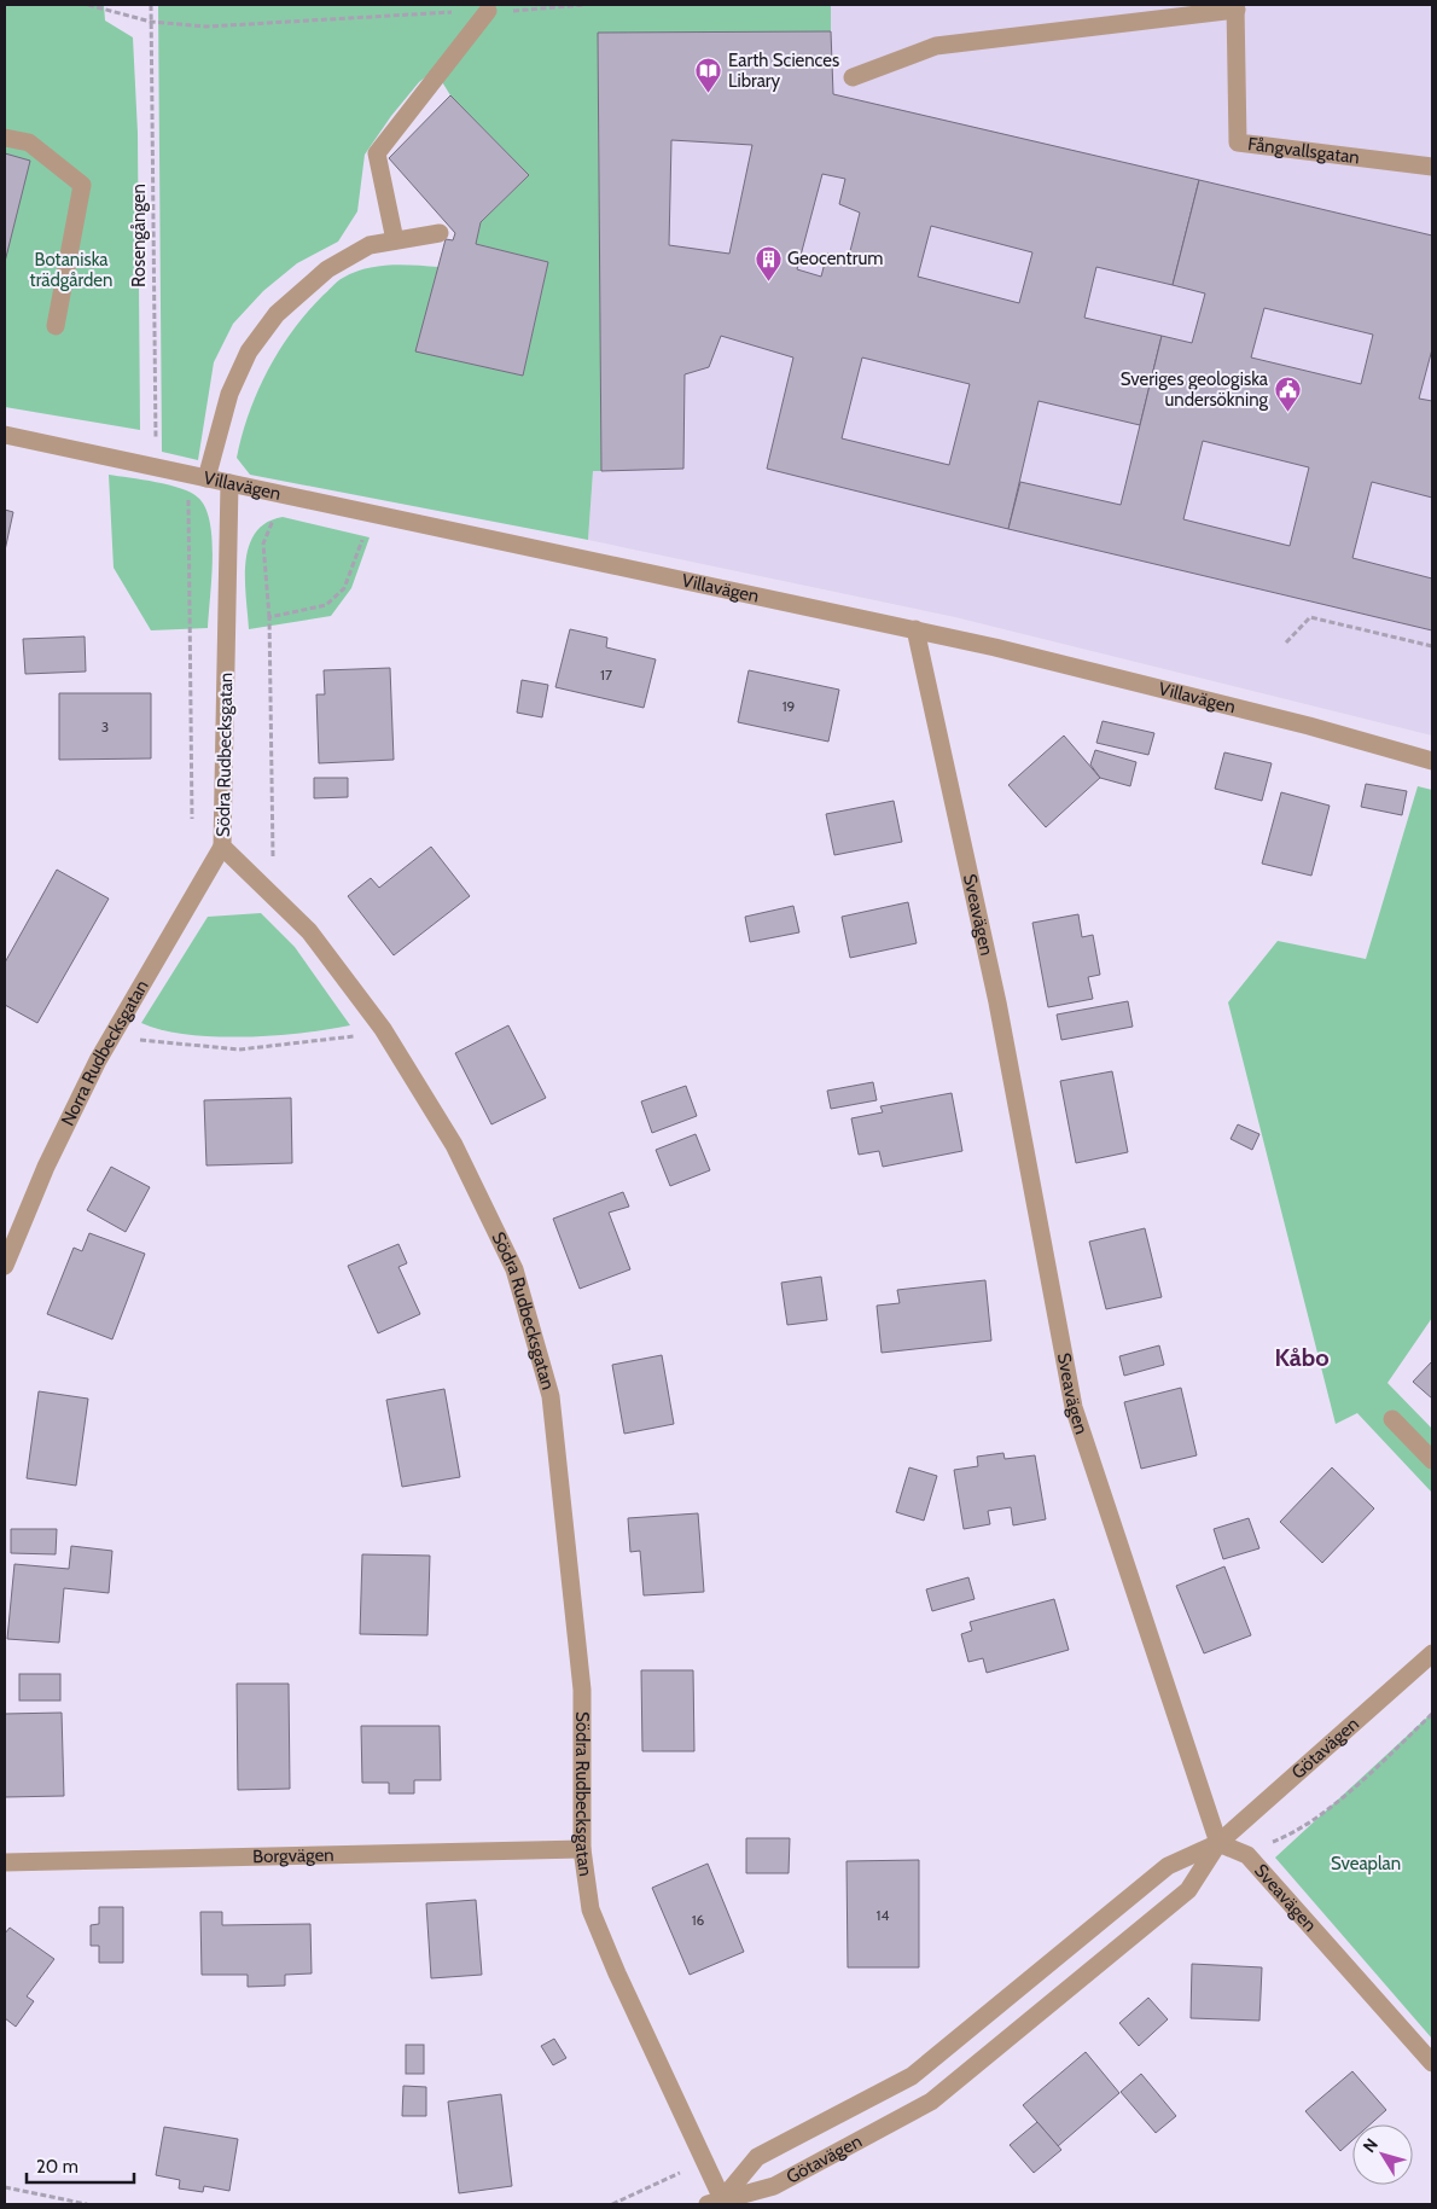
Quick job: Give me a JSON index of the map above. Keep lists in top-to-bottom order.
{
  "streets": {
    "street": [
      "Fångvallsgatan",
      "Villavägen",
      "Södra Rudbecksgatan",
      "Sveavägen",
      "Norra Rudbecksgatan",
      "Götavägen",
      "Borgvägen"
    ],
    "path": ["Rosengången"]
  },
  "crossings": [
    ["Rosengången", "Villavägen"],
    ["Villavägen", "Södra Rudbecksgatan"],
    ["Villavägen", "Sveavägen"],
    ["Södra Rudbecksgatan", "Norra Rudbecksgatan"],
    ["Södra Rudbecksgatan", "Götavägen"],
    ["Södra Rudbecksgatan", "Borgvägen"],
    ["Sveavägen", "Götavägen"]
  ],
  "districts": ["Kåbo"],
  "parks": ["Botaniska trädgården", "Sveaplan"],
  "places": {
    "library": ["Earth Sciences Library"],
    "building": ["Geocentrum"],
    "public building": ["Sveriges geologiska undersökning"]
  },
  "house_numbers": [
    "17",
    "19",
    "3",
    "14",
    "16"
  ],
  "scale_bar": "20 m",
  "north": "top left"
}
